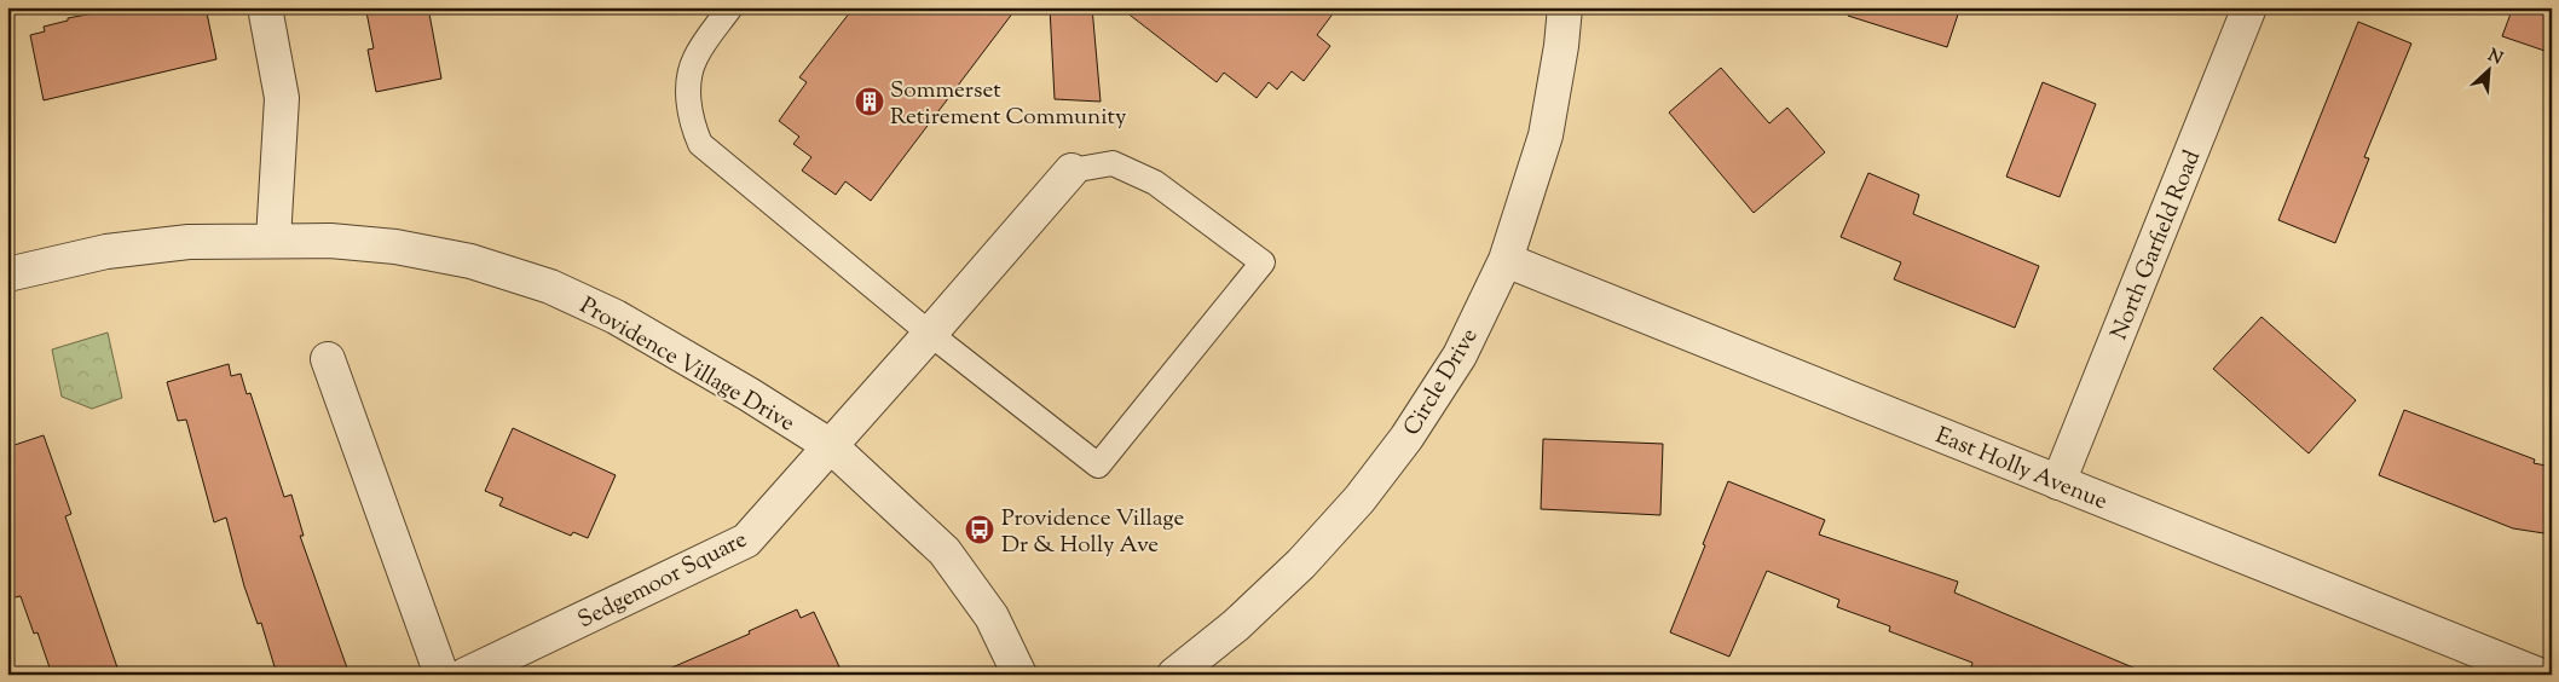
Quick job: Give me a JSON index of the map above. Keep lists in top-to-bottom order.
{
  "streets": {
    "street": [
      "North Garfield Road",
      "Providence Village Drive",
      "Circle Drive",
      "East Holly Avenue",
      "Sedgemoor Square"
    ]
  },
  "crossings": [
    ["North Garfield Road", "East Holly Avenue"],
    ["Providence Village Drive", "Sedgemoor Square"],
    ["Circle Drive", "East Holly Avenue"]
  ],
  "places": {
    "building": ["Sommerset Retirement Community"],
    "bus stop": ["Providence Village Dr & Holly Ave"]
  },
  "north": "top right"
}
